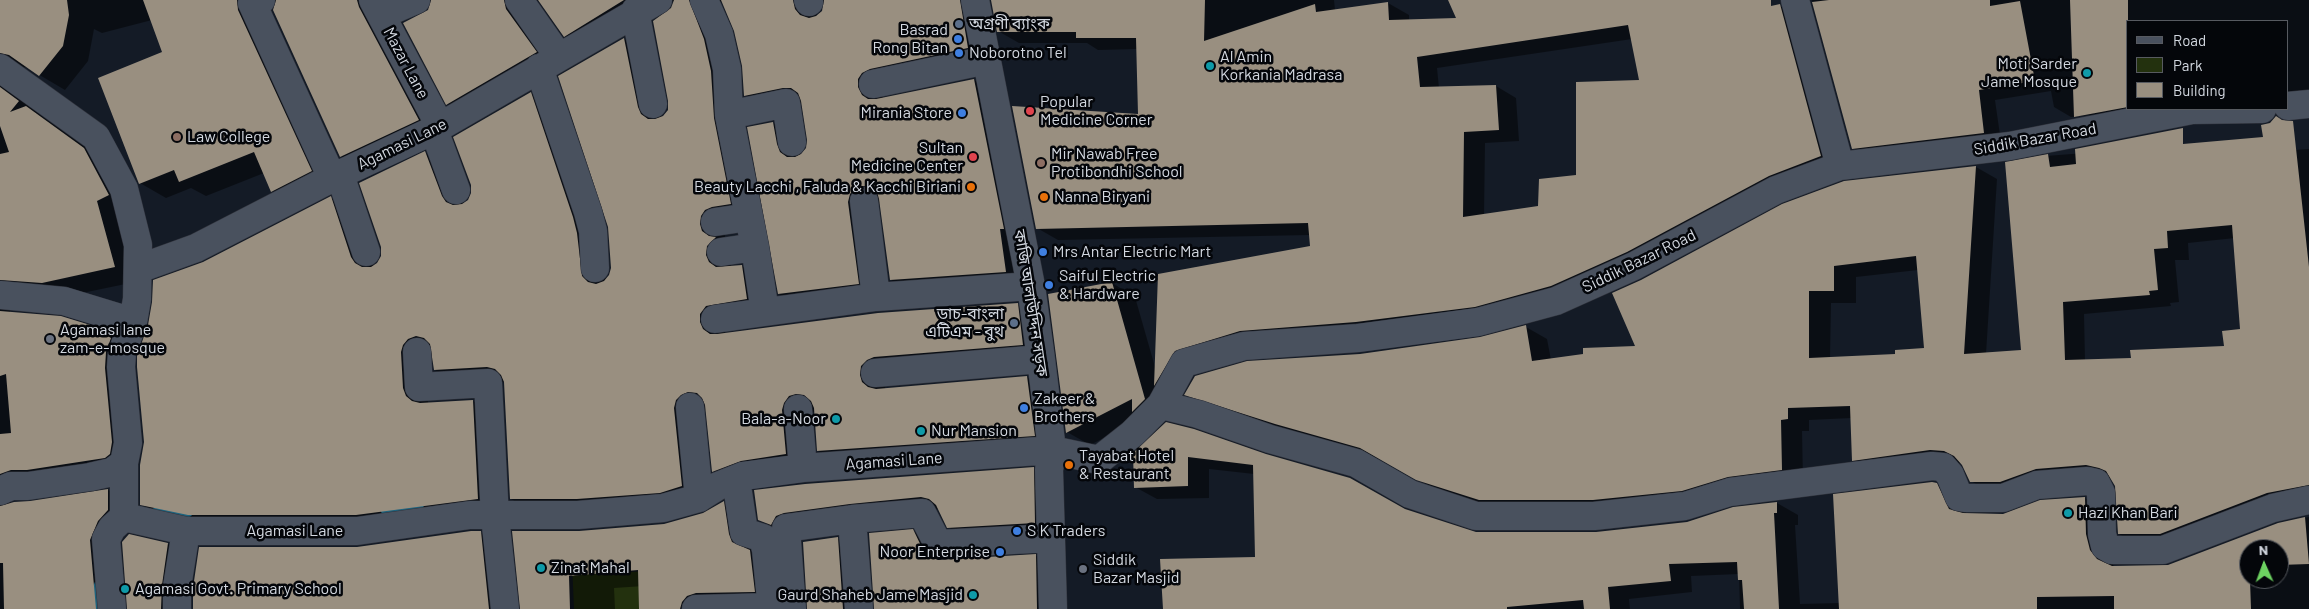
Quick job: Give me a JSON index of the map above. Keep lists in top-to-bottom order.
{
  "streets": {
    "street": [
      "Mazar Lane",
      "Siddik Bazar Road",
      "Agamasi Lane",
      "কাজি আলাউদ্দিন সড়ক"
    ]
  },
  "crossings": [
    ["Mazar Lane", "Agamasi Lane"],
    ["Siddik Bazar Road", "Agamasi Lane"],
    ["Siddik Bazar Road", "কাজি আলাউদ্দিন সড়ক"],
    ["Agamasi Lane", "কাজি আলাউদ্দিন সড়ক"]
  ],
  "places": [
    "অগ্রণী ব্যাংক",
    "Basrad Rong Bitan",
    "Noborotno Tel",
    "Al Amin Korkania Madrasa",
    "Moti Sarder Jame Mosque",
    "Popular Medicine Corner",
    "Mirania Store",
    "Law College",
    "Sultan Medicine Center",
    "Mir Nawab Free Protibondhi School",
    "Beauty Lacchi , Faluda & Kacchi Biriani",
    "Nanna Biryani",
    "Mrs Antar Electric Mart",
    "Saiful Electric & Hardware",
    "ডাচ-বাংলা এটিএম - বুথ",
    "Agamasi lane zam-e-mosque",
    "Zakeer & Brothers",
    "Bala-a-Noor",
    "Nur Mansion",
    "Tayabat Hotel & Restaurant",
    "Hazi Khan Bari",
    "S K Traders",
    "Noor Enterprise",
    "Zinat Mahal",
    "Siddik Bazar Masjid",
    "Agamasi Govt. Primary School",
    "Gaurd Shaheb Jame Masjid"
  ],
  "legend": ["Road", "Park", "Building"],
  "north": "top"
}
